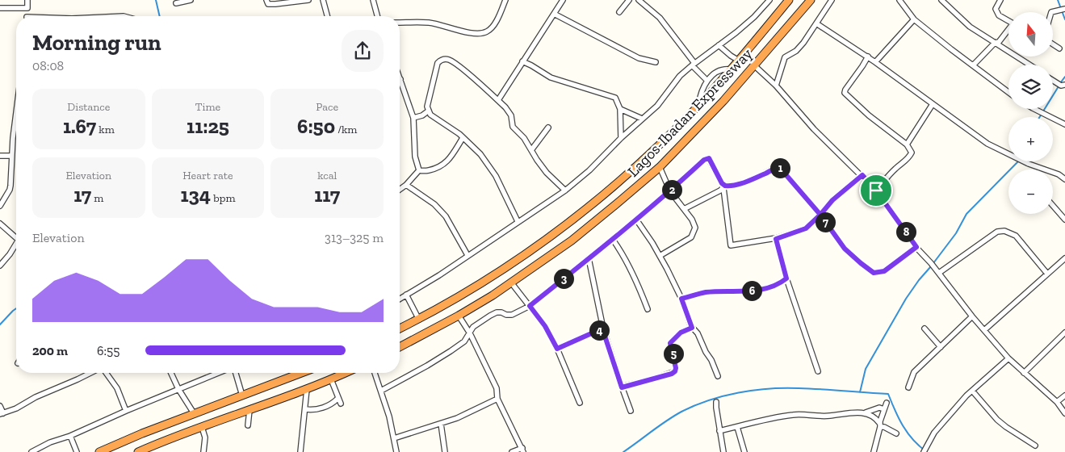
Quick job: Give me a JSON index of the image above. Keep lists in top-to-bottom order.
{
  "streets": {
    "highway": ["Lagos-Ibadan Expressway"]
  },
  "north": "top",
  "page": {
    "map_buttons": ["+", "−"],
    "heading": ["Morning run", "08:08"],
    "stats": [
      ["Distance", "1.67 km"],
      ["Time", "11:25"],
      ["Pace", "6:50 /km"],
      ["Elevation", "17 m"],
      ["Heart rate", "134 bpm"],
      ["kcal", "117"]
    ],
    "pins": [
      "1",
      "2",
      "7",
      "8",
      "3",
      "6",
      "4",
      "5"
    ],
    "chart": ["Elevation", "313–325 m"],
    "list": [
      {
        "name": "200 m",
        "note": "6:55"
      }
    ]
  }
}
